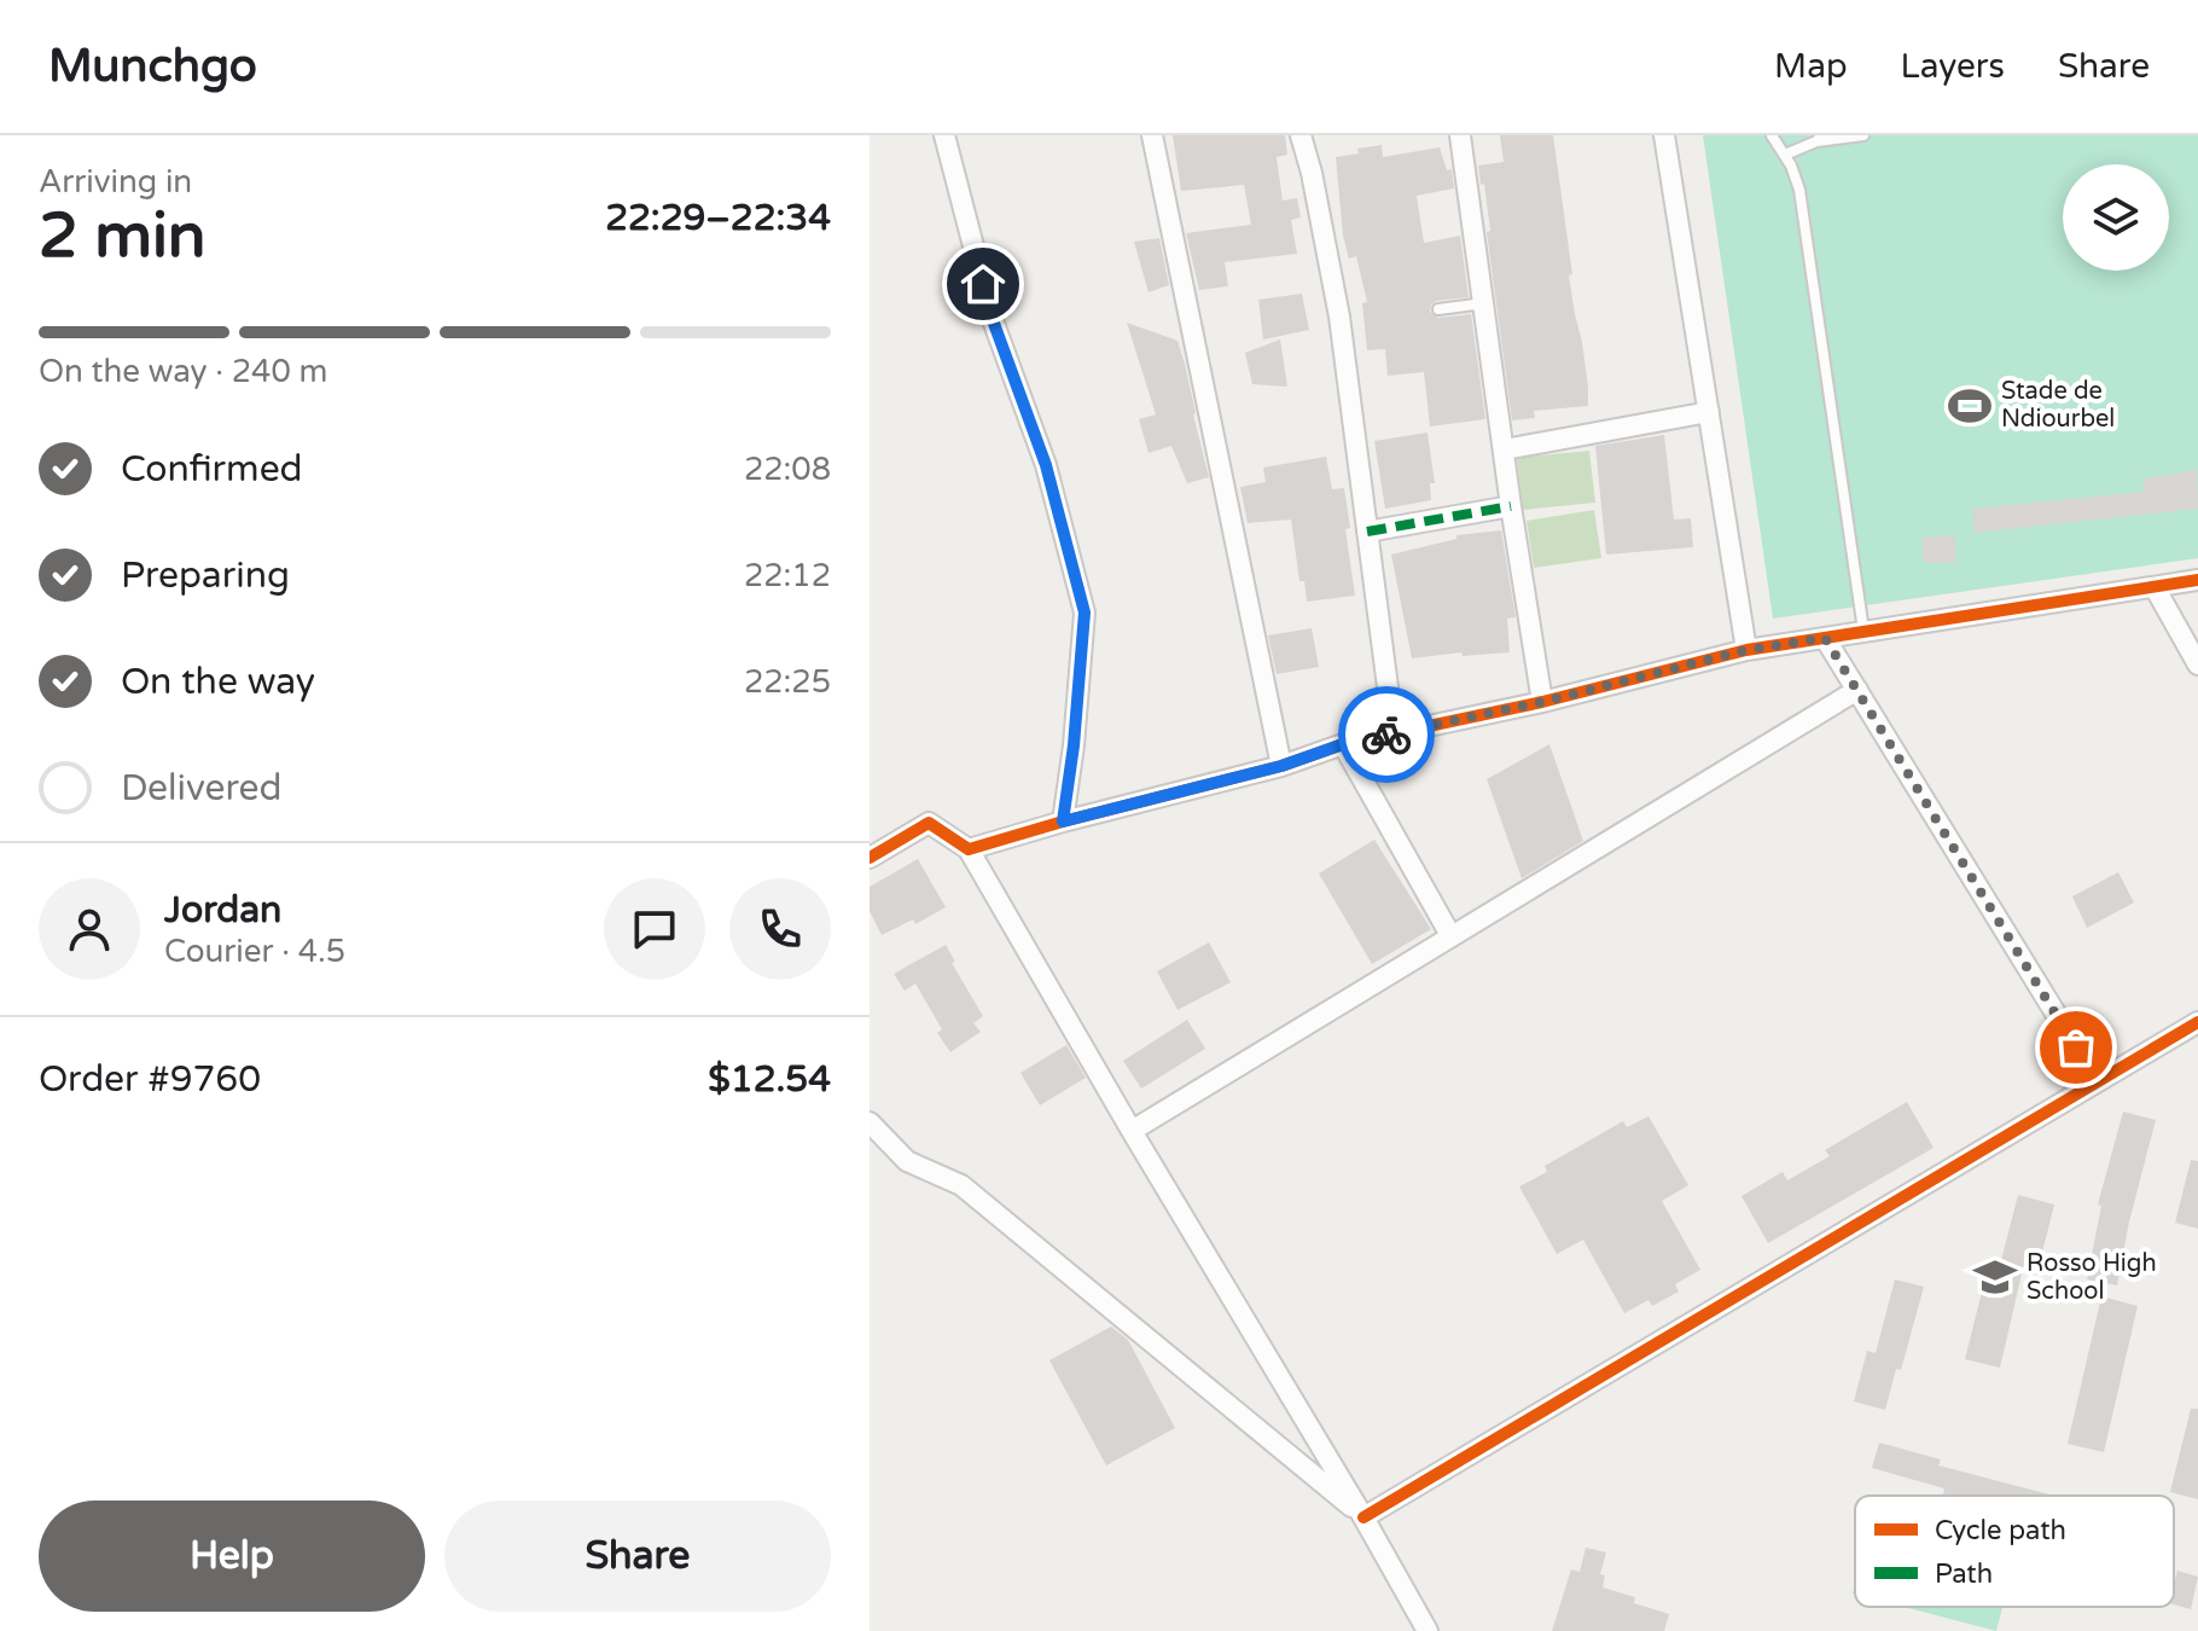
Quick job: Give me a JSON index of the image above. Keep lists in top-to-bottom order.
{
  "places": {
    "sports": ["Stade de Ndiourbel"],
    "school or university": ["Rosso High School"]
  },
  "legend": ["Cycle path", "Path"],
  "page": {
    "header": "Munchgo",
    "nav": ["Map", "Layers", "Share"],
    "heading": ["2 min", "Arriving in", "22:29–22:34"],
    "panel": [
      "Jordan",
      "Courier · 4.5",
      "Order #9760",
      "$12.54"
    ],
    "bar": "On the way · 240 m",
    "list": [
      ["Confirmed", "22:08"],
      ["Preparing", "22:12"],
      ["On the way", "22:25"],
      "Delivered"
    ],
    "buttons": ["Help", "Share"]
  }
}
